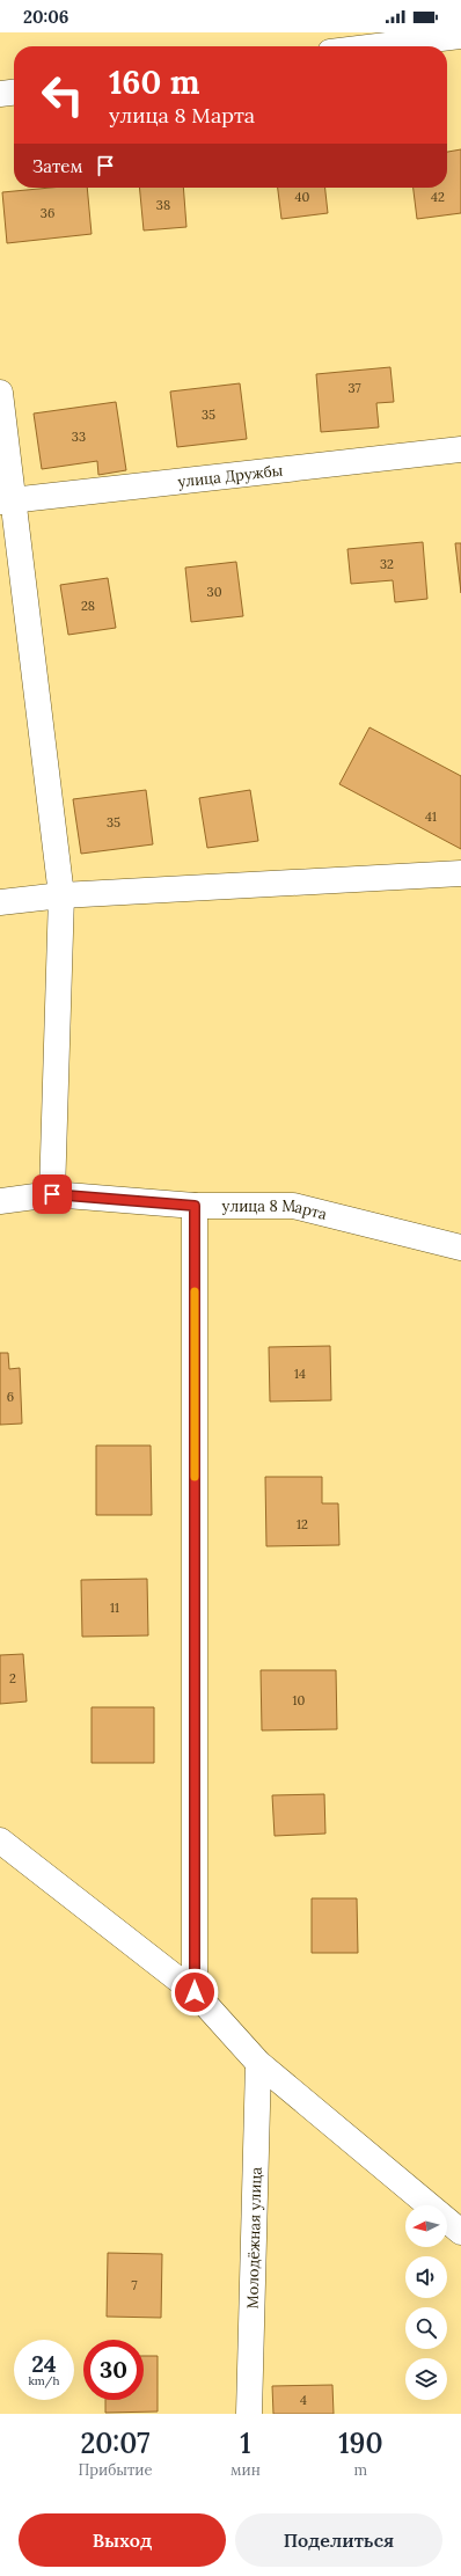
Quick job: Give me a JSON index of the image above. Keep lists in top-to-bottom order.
{
  "streets": {
    "street": ["улица Дружбы", "улица 8 Марта", "Молодёжная улица"]
  },
  "house_numbers": [
    "40",
    "42",
    "38",
    "36",
    "37",
    "35",
    "33",
    "32",
    "30",
    "28",
    "41",
    "35",
    "14",
    "6",
    "12",
    "11",
    "2",
    "10",
    "7",
    "4"
  ],
  "north": "left",
  "page": {
    "status": "20:06",
    "turn": ["160 m", "улица 8 Марта"],
    "then": "Затем",
    "speed": "24 km/h",
    "limit": "30",
    "eta": [
      "20:07",
      "Прибытие",
      "1",
      "мин",
      "190",
      "m"
    ],
    "buttons": ["Выход", "Поделиться"]
  }
}
